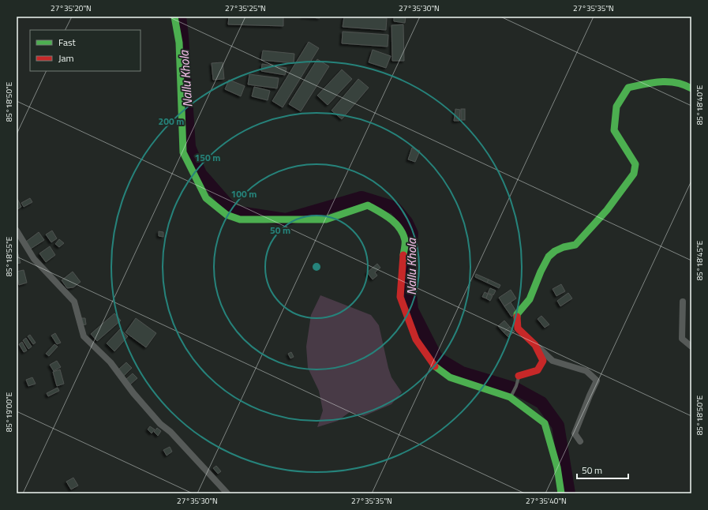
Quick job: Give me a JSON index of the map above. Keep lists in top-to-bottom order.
{
  "water": ["Nallu Khola"],
  "legend": ["Fast", "Jam"],
  "scale_bar": "50 m",
  "coordinates": [
    "27°35'20\"N",
    "27°35'25\"N",
    "27°35'30\"N",
    "27°35'35\"N",
    "85°18'50\"E",
    "85°18'40\"E",
    "85°18'55\"E",
    "85°18'45\"E",
    "85°19'00\"E",
    "27°35'40\"N"
  ],
  "rings": [
    "200 m",
    "150 m",
    "100 m",
    "50 m"
  ]
}
